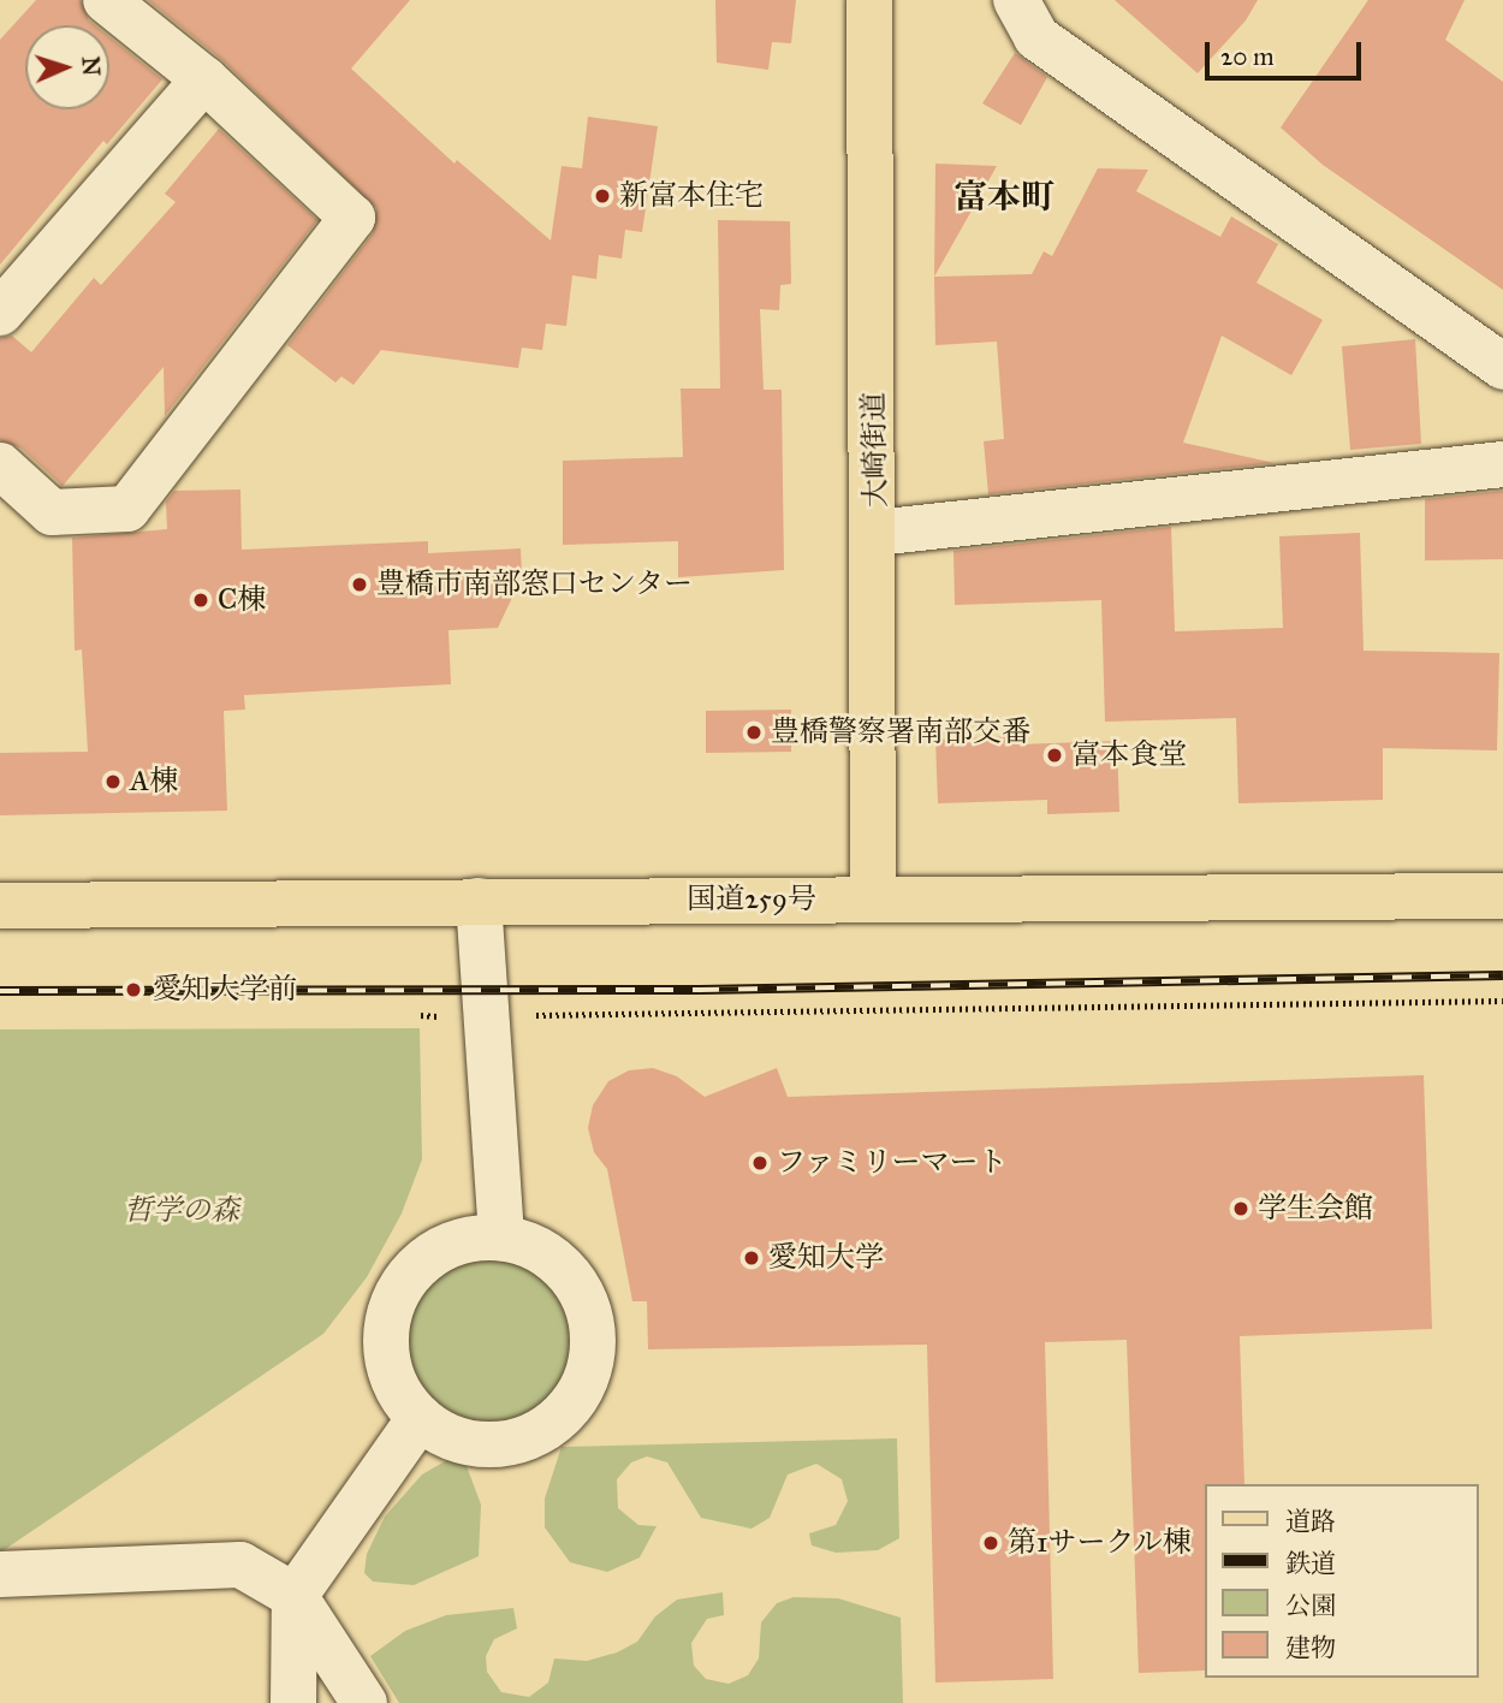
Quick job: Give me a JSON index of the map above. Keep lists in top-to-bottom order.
{
  "streets": {
    "main road": ["大崎街道", "国道259号"]
  },
  "crossings": [
    ["大崎街道", "国道259号"]
  ],
  "districts": ["富本町"],
  "parks": ["哲学の森"],
  "places": [
    "新富本住宅",
    "豊橋市南部窓口センター",
    "C棟",
    "豊橋警察署南部交番",
    "富本食堂",
    "A棟",
    "愛知大学前",
    "ファミリーマート",
    "学生会館",
    "愛知大学",
    "第1サークル棟"
  ],
  "legend": [
    "道路",
    "鉄道",
    "公園",
    "建物"
  ],
  "scale_bar": "20 m",
  "north": "right"
}
